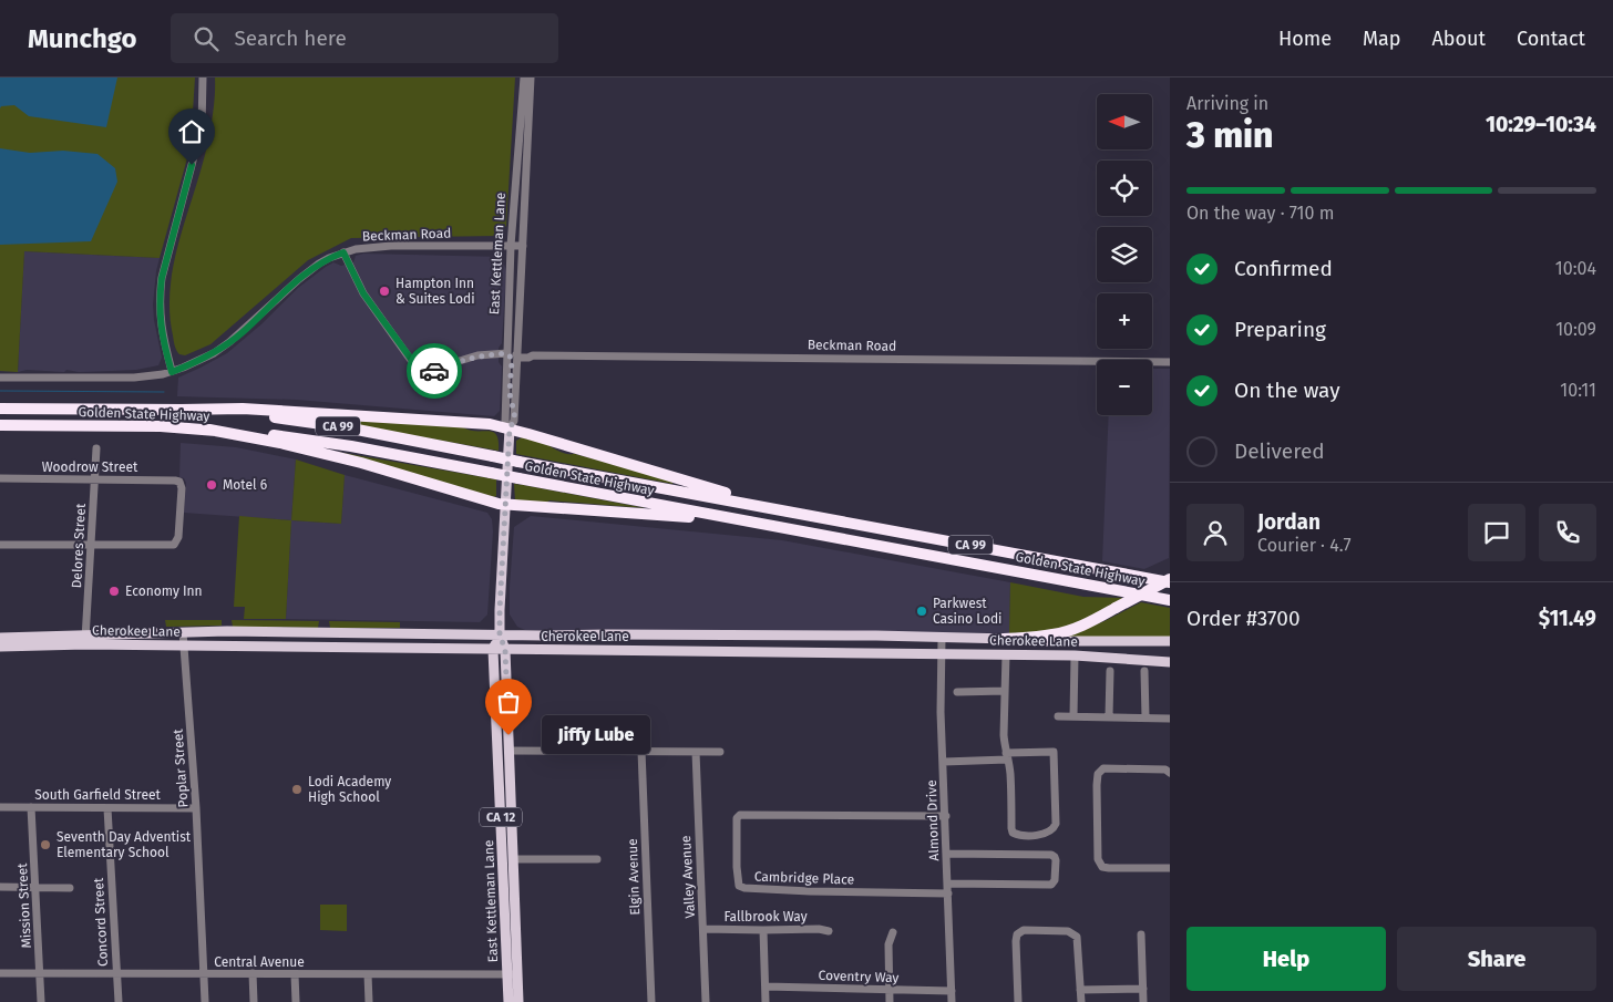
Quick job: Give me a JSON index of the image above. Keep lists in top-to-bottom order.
{
  "streets": {
    "highway": ["Golden State Highway", "CA 99"],
    "main road": ["East Kettleman Lane", "Cherokee Lane", "CA 12"],
    "street": [
      "Beckman Road",
      "Woodrow Street",
      "Delores Street",
      "Poplar Street",
      "South Garfield Street",
      "Almond Drive",
      "Elgin Avenue",
      "Valley Avenue",
      "Cambridge Place",
      "Mission Street",
      "Fallbrook Way",
      "Concord Street",
      "Central Avenue",
      "Coventry Way"
    ]
  },
  "crossings": [
    ["Beckman Road", "East Kettleman Lane"],
    ["East Kettleman Lane", "Cherokee Lane"],
    ["East Kettleman Lane", "Central Avenue"],
    ["Woodrow Street", "Delores Street"],
    ["Delores Street", "Cherokee Lane"],
    ["Cherokee Lane", "Poplar Street"],
    ["Cherokee Lane", "Almond Drive"],
    ["Poplar Street", "South Garfield Street"],
    ["Poplar Street", "Central Avenue"],
    ["South Garfield Street", "Mission Street"],
    ["South Garfield Street", "Concord Street"],
    ["Almond Drive", "Cambridge Place"],
    ["Almond Drive", "Coventry Way"],
    ["Valley Avenue", "Fallbrook Way"],
    ["Mission Street", "Central Avenue"],
    ["Concord Street", "Central Avenue"]
  ],
  "places": [
    "Hampton Inn & Suites Lodi",
    "Motel 6",
    "Economy Inn",
    "Parkwest Casino Lodi",
    "Jiffy Lube",
    "Lodi Academy High School",
    "Seventh Day Adventist Elementary School"
  ],
  "north": "left",
  "page": {
    "header": "Munchgo",
    "search": "Search here",
    "nav": [
      "Home",
      "Map",
      "About",
      "Contact"
    ],
    "heading": ["3 min", "Arriving in", "10:29–10:34"],
    "panel": [
      "Jordan",
      "Courier · 4.7",
      "Order #3700",
      "$11.49"
    ],
    "map_buttons": ["+", "−"],
    "bar": "On the way · 710 m",
    "list": [
      ["Confirmed", "10:04"],
      ["Preparing", "10:09"],
      ["On the way", "10:11"],
      "Delivered"
    ],
    "bubble": "Jiffy Lube",
    "buttons": ["Help", "Share"]
  }
}
